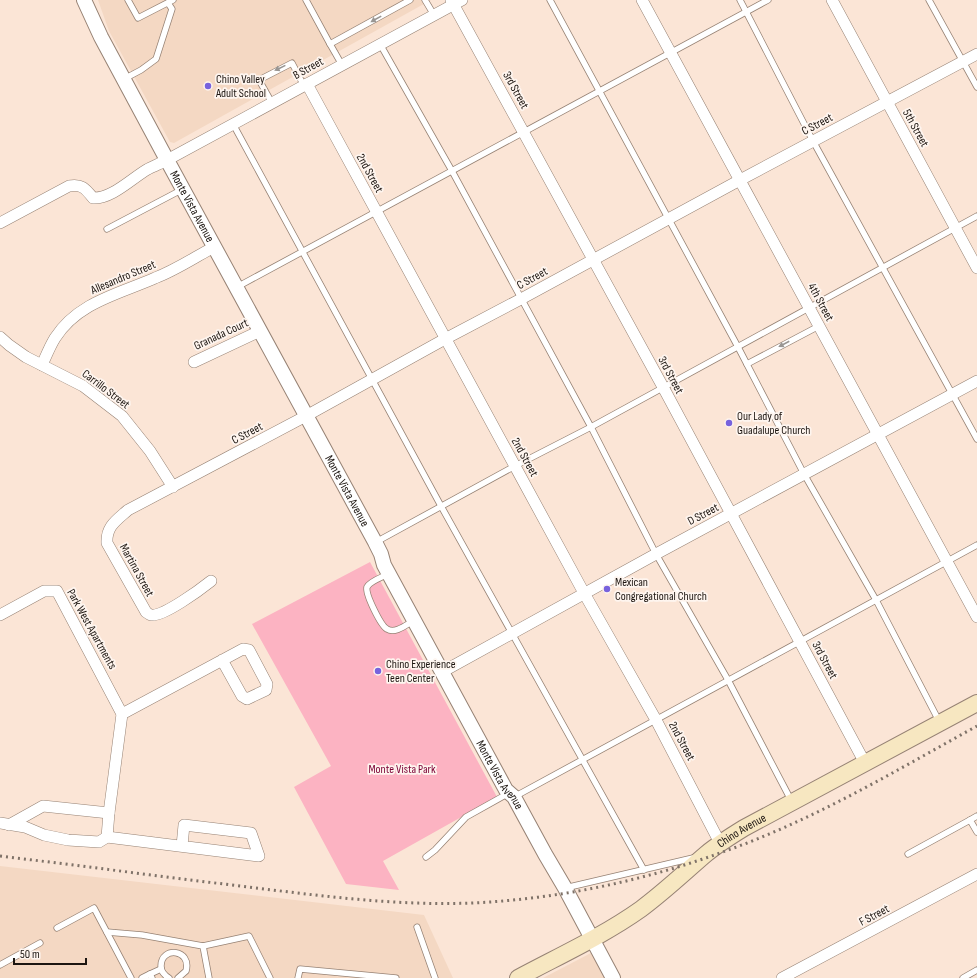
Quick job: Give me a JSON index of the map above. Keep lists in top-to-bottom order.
{
  "streets": {
    "main road": ["Chino Avenue"],
    "street": [
      "B Street",
      "3rd Street",
      "C Street",
      "5th Street",
      "2nd Street",
      "Monte Vista Avenue",
      "Allesandro Street",
      "4th Street",
      "Granada Court",
      "Carrillo Street",
      "D Street",
      "Martina Street",
      "Park West Apartments",
      "F Street"
    ]
  },
  "crossings": [
    ["B Street", "3rd Street"],
    ["B Street", "2nd Street"],
    ["B Street", "Monte Vista Avenue"],
    ["3rd Street", "C Street"],
    ["3rd Street", "D Street"],
    ["3rd Street", "Chino Avenue"],
    ["C Street", "5th Street"],
    ["C Street", "2nd Street"],
    ["C Street", "Monte Vista Avenue"],
    ["C Street", "4th Street"],
    ["C Street", "Carrillo Street"],
    ["C Street", "Martina Street"],
    ["2nd Street", "D Street"],
    ["2nd Street", "Chino Avenue"],
    ["Monte Vista Avenue", "Allesandro Street"],
    ["Monte Vista Avenue", "Granada Court"],
    ["Monte Vista Avenue", "D Street"],
    ["Monte Vista Avenue", "Chino Avenue"],
    ["Allesandro Street", "Carrillo Street"],
    ["4th Street", "D Street"]
  ],
  "parks": ["Monte Vista Park"],
  "places": [
    "Chino Valley Adult School",
    "Our Lady of Guadalupe Church",
    "Mexican Congregational Church",
    "Chino Experience Teen Center"
  ],
  "scale_bar": "50 m"
}
